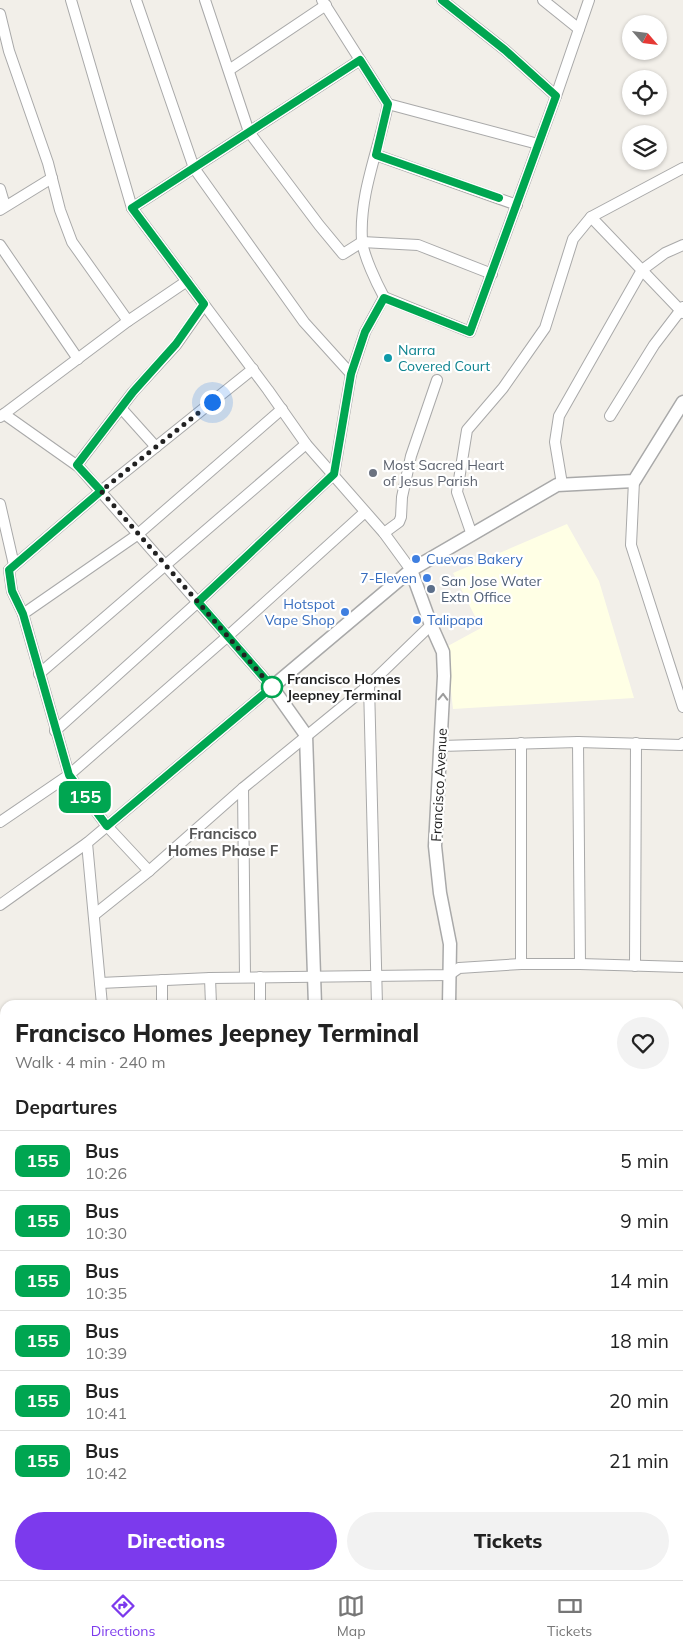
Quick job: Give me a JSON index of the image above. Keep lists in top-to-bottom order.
{
  "streets": {
    "street": ["Francisco Avenue"]
  },
  "districts": ["Francisco Homes Phase F"],
  "places": [
    "Narra Covered Court",
    "Most Sacred Heart of Jesus Parish",
    "Cuevas Bakery",
    "7-Eleven",
    "San Jose Water Extn Office",
    "Hotspot Vape Shop",
    "Talipapa",
    "Francisco Homes Jeepney Terminal"
  ],
  "lines": ["bus line 155"],
  "north": "bottom right",
  "page": {
    "on_map": "155",
    "heading": [
      ["Francisco Homes Jeepney Terminal", "Walk · 4 min · 240 m"],
      "Departures"
    ],
    "list": [
      {
        "mark": "155",
        "name": "Bus",
        "note": "10:26",
        "value": "5 min"
      },
      {
        "mark": "155",
        "name": "Bus",
        "note": "10:30",
        "value": "9 min"
      },
      {
        "mark": "155",
        "name": "Bus",
        "note": "10:35",
        "value": "14 min"
      },
      {
        "mark": "155",
        "name": "Bus",
        "note": "10:39",
        "value": "18 min"
      },
      {
        "mark": "155",
        "name": "Bus",
        "note": "10:41",
        "value": "20 min"
      },
      {
        "mark": "155",
        "name": "Bus",
        "note": "10:42",
        "value": "21 min"
      }
    ],
    "buttons": ["Directions", "Tickets"],
    "tabs": ["Directions", "Map", "Tickets"]
  }
}
